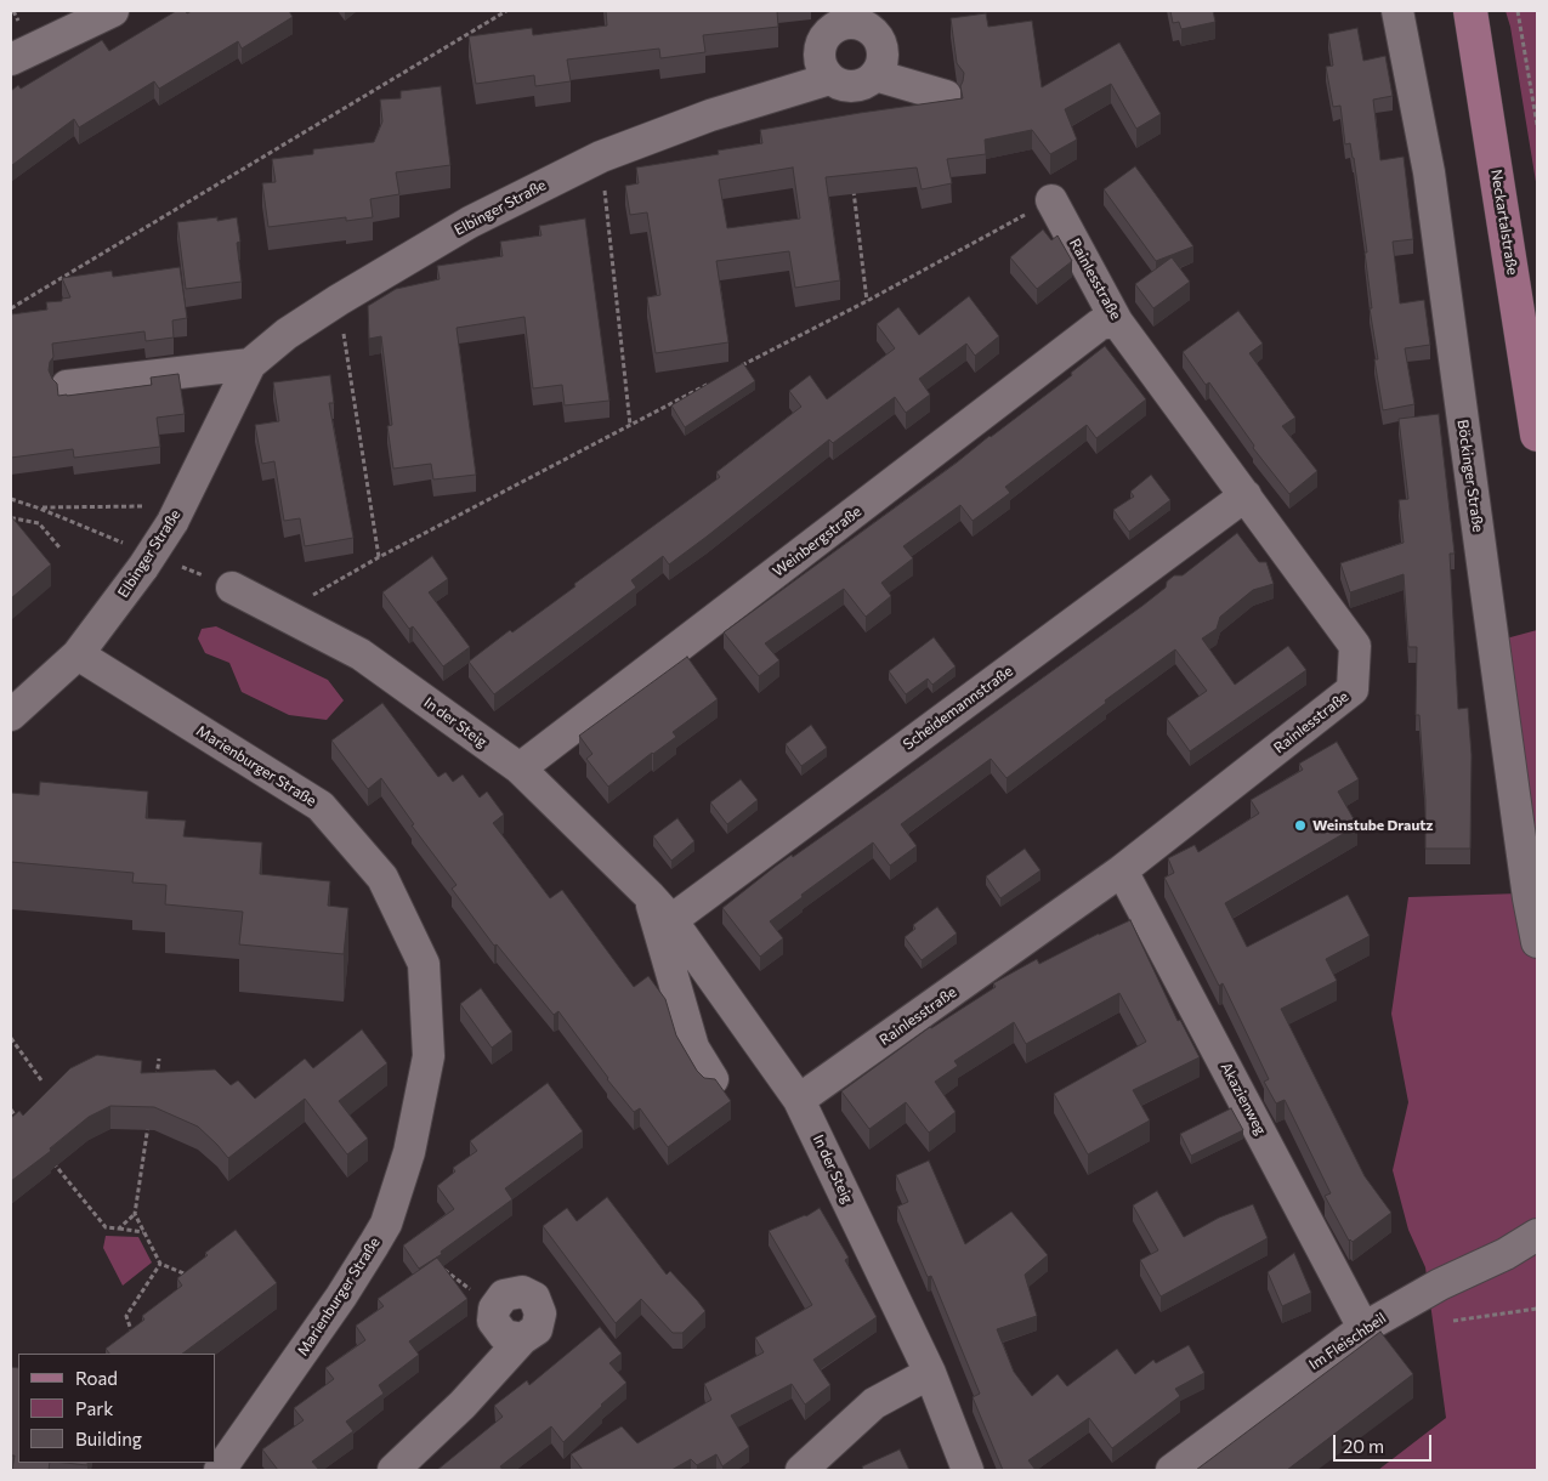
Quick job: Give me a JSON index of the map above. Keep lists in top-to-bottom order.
{
  "streets": {
    "main road": ["Neckartalstraße"],
    "street": [
      "Elbinger Straße",
      "Rainlesstraße",
      "Böckinger Straße",
      "Weinbergstraße",
      "Scheidemannstraße",
      "In der Steig",
      "Marienburger Straße",
      "Akazienweg",
      "Im Fleischbeil"
    ]
  },
  "crossings": [
    ["Elbinger Straße", "Marienburger Straße"],
    ["Rainlesstraße", "Weinbergstraße"],
    ["Rainlesstraße", "Scheidemannstraße"],
    ["Rainlesstraße", "In der Steig"],
    ["Rainlesstraße", "Akazienweg"],
    ["Weinbergstraße", "In der Steig"],
    ["Scheidemannstraße", "In der Steig"],
    ["Akazienweg", "Im Fleischbeil"]
  ],
  "places": ["Weinstube Drautz"],
  "legend": ["Road", "Park", "Building"],
  "scale_bar": "20 m"
}
